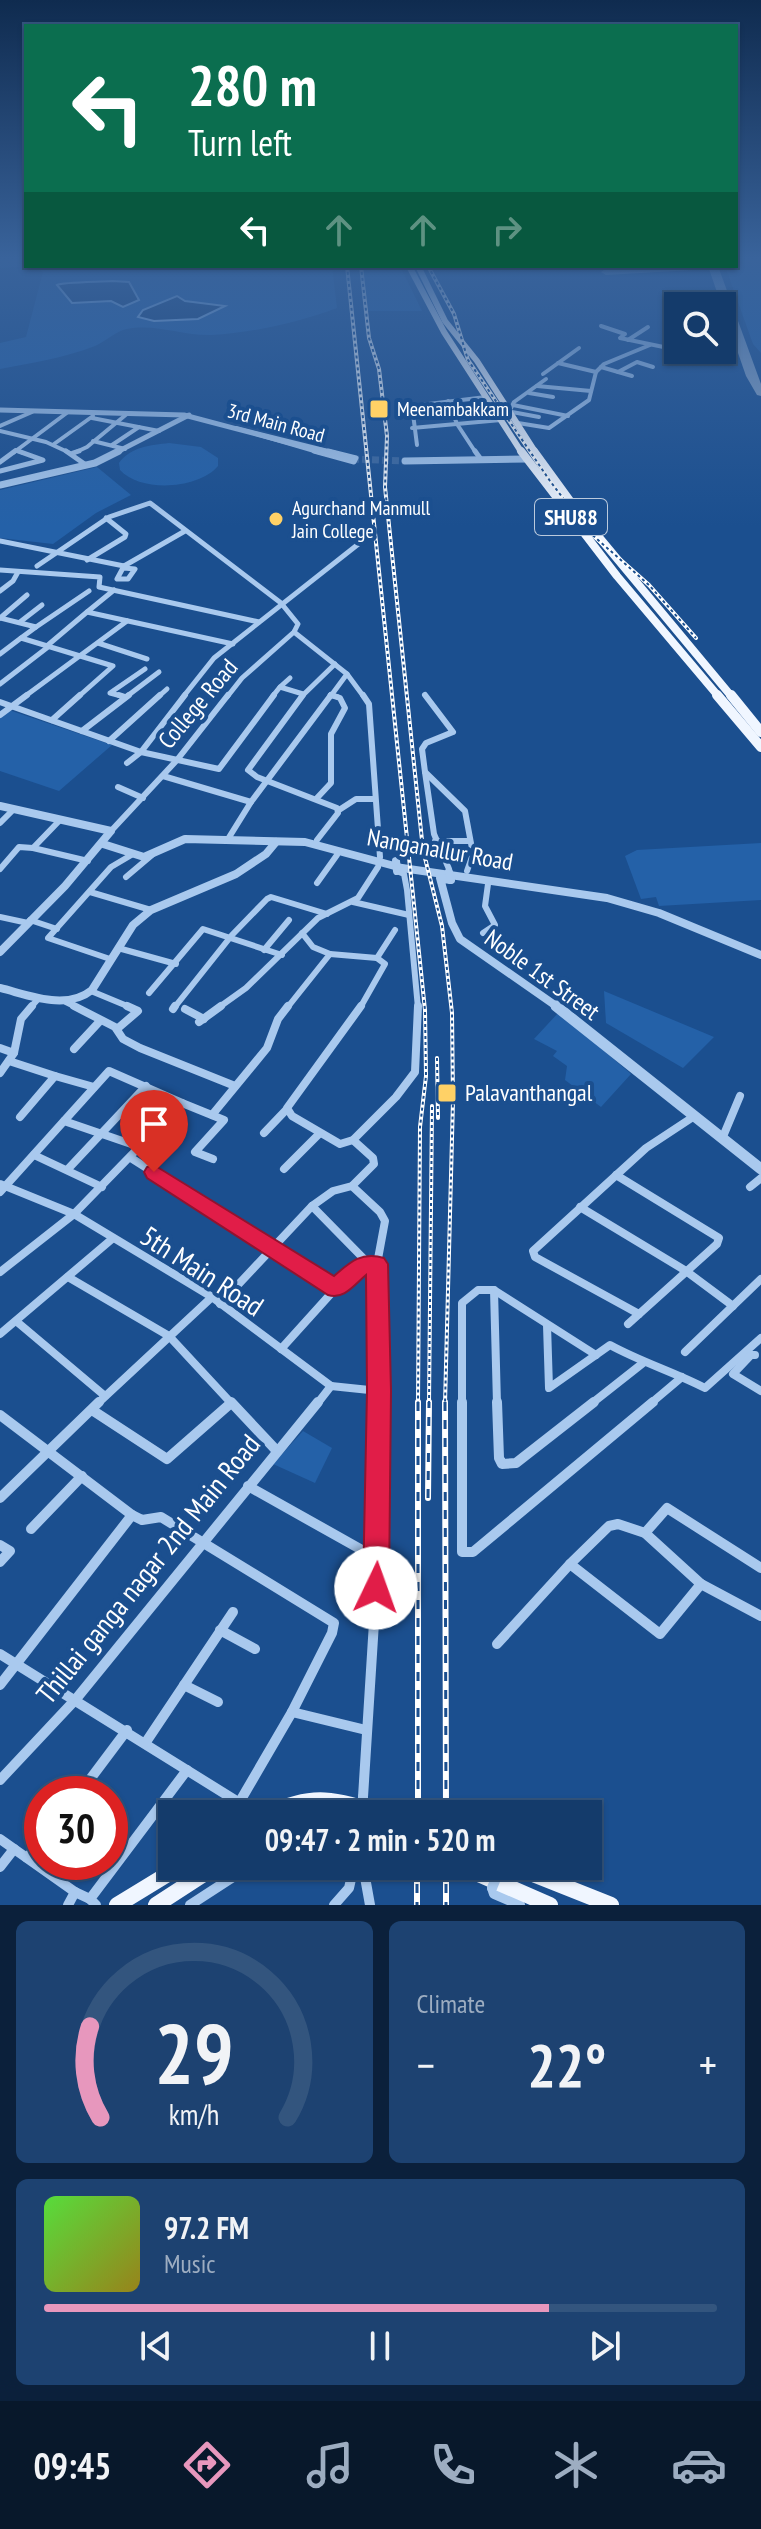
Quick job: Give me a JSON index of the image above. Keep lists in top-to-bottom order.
{
  "streets": {
    "main road": ["SHU88"],
    "street": [
      "3rd Main Road",
      "College Road",
      "Nanganallur Road",
      "Noble 1st Street",
      "5th Main Road",
      "Thillai ganga nagar 2nd Main Road"
    ]
  },
  "crossings": [
    ["5th Main Road", "Thillai ganga nagar 2nd Main Road"]
  ],
  "places": {
    "transit": ["Meenambakkam", "Palavanthangal"],
    "other": ["Agurchand Manmull Jain College"]
  },
  "page": {
    "turn": ["280 m", "Turn left"],
    "limit": "30",
    "trip": "09:47 · 2 min · 520 m",
    "tile": "Climate",
    "heat": ["−", "22°", "+"],
    "song": ["97.2 FM", "Music"],
    "tabs": "09:45",
    "gauge": ["29", "km/h"]
  }
}
